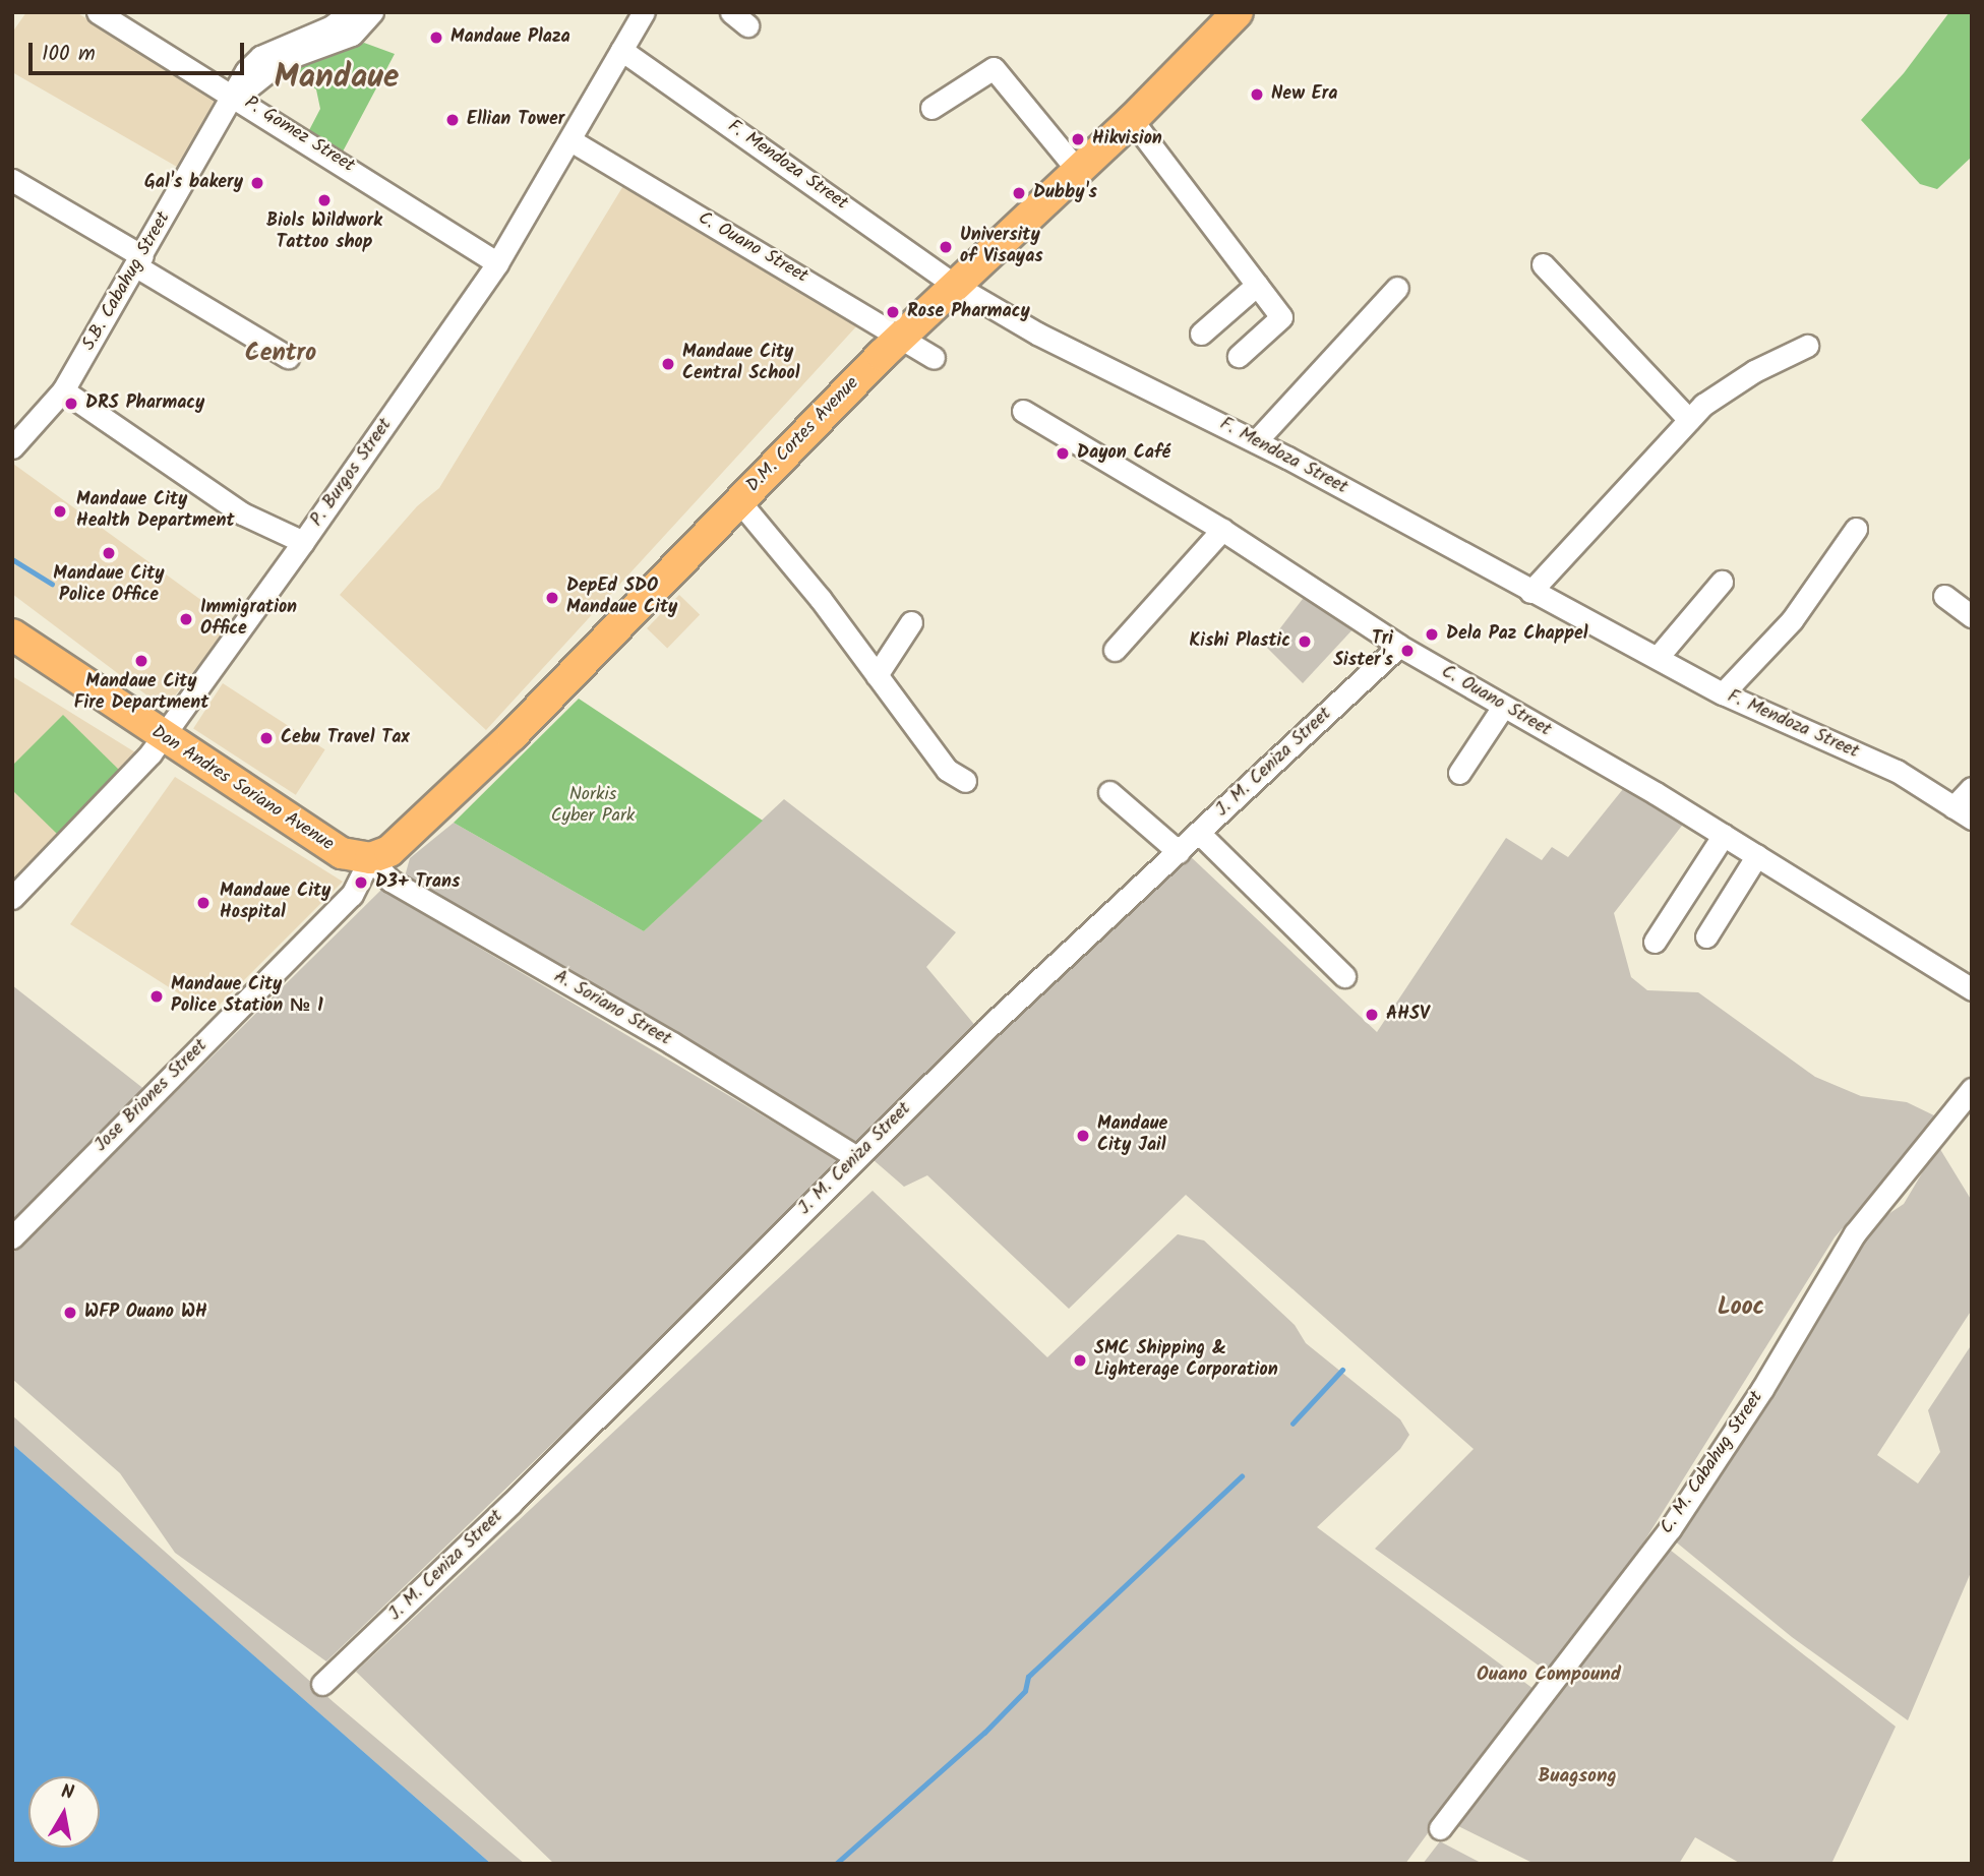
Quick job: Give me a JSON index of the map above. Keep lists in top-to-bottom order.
{
  "streets": {
    "highway": ["D.M. Cortes Avenue", "Don Andres Soriano Avenue"],
    "street": [
      "P. Gomez Street",
      "F. Mendoza Street",
      "C. Ouano Street",
      "S.B. Cabahug Street",
      "P. Burgos Street",
      "J. M. Ceniza Street",
      "A. Soriano Street",
      "Jose Briones Street",
      "C. M. Cabahug Street"
    ]
  },
  "crossings": [
    ["P. Gomez Street", "S.B. Cabahug Street"],
    ["P. Gomez Street", "P. Burgos Street"],
    ["F. Mendoza Street", "D.M. Cortes Avenue"],
    ["F. Mendoza Street", "P. Burgos Street"],
    ["C. Ouano Street", "D.M. Cortes Avenue"],
    ["C. Ouano Street", "P. Burgos Street"],
    ["C. Ouano Street", "J. M. Ceniza Street"],
    ["D.M. Cortes Avenue", "Don Andres Soriano Avenue"],
    ["D.M. Cortes Avenue", "A. Soriano Street"],
    ["D.M. Cortes Avenue", "Jose Briones Street"],
    ["P. Burgos Street", "Don Andres Soriano Avenue"],
    ["J. M. Ceniza Street", "A. Soriano Street"],
    ["Don Andres Soriano Avenue", "A. Soriano Street"],
    ["Don Andres Soriano Avenue", "Jose Briones Street"],
    ["A. Soriano Street", "Jose Briones Street"]
  ],
  "districts": [
    "Mandaue",
    "Centro",
    "Looc",
    "Ouano Compound",
    "Buagsong"
  ],
  "parks": ["Norkis Cyber Park"],
  "places": [
    "Mandaue Plaza",
    "New Era",
    "Ellian Tower",
    "Hikvision",
    "Gal's bakery",
    "Dubby's",
    "Biols Wildwork Tattoo shop",
    "University of Visayas",
    "Rose Pharmacy",
    "Mandaue City Central School",
    "DRS Pharmacy",
    "Dayon Café",
    "Mandaue City Health Department",
    "Mandaue City Police Office",
    "DepEd SDO Mandaue City",
    "Immigration Office",
    "Dela Paz Chappel",
    "Kishi Plastic",
    "Tri Sister's",
    "Mandaue City Fire Department",
    "Cebu Travel Tax",
    "D3+ Trans",
    "Mandaue City Hospital",
    "Mandaue City Police Station № 1",
    "AHSV",
    "Mandaue City Jail",
    "WFP Ouano WH",
    "SMC Shipping & Lighterage Corporation"
  ],
  "scale_bar": "100 m",
  "north": "top"
}
